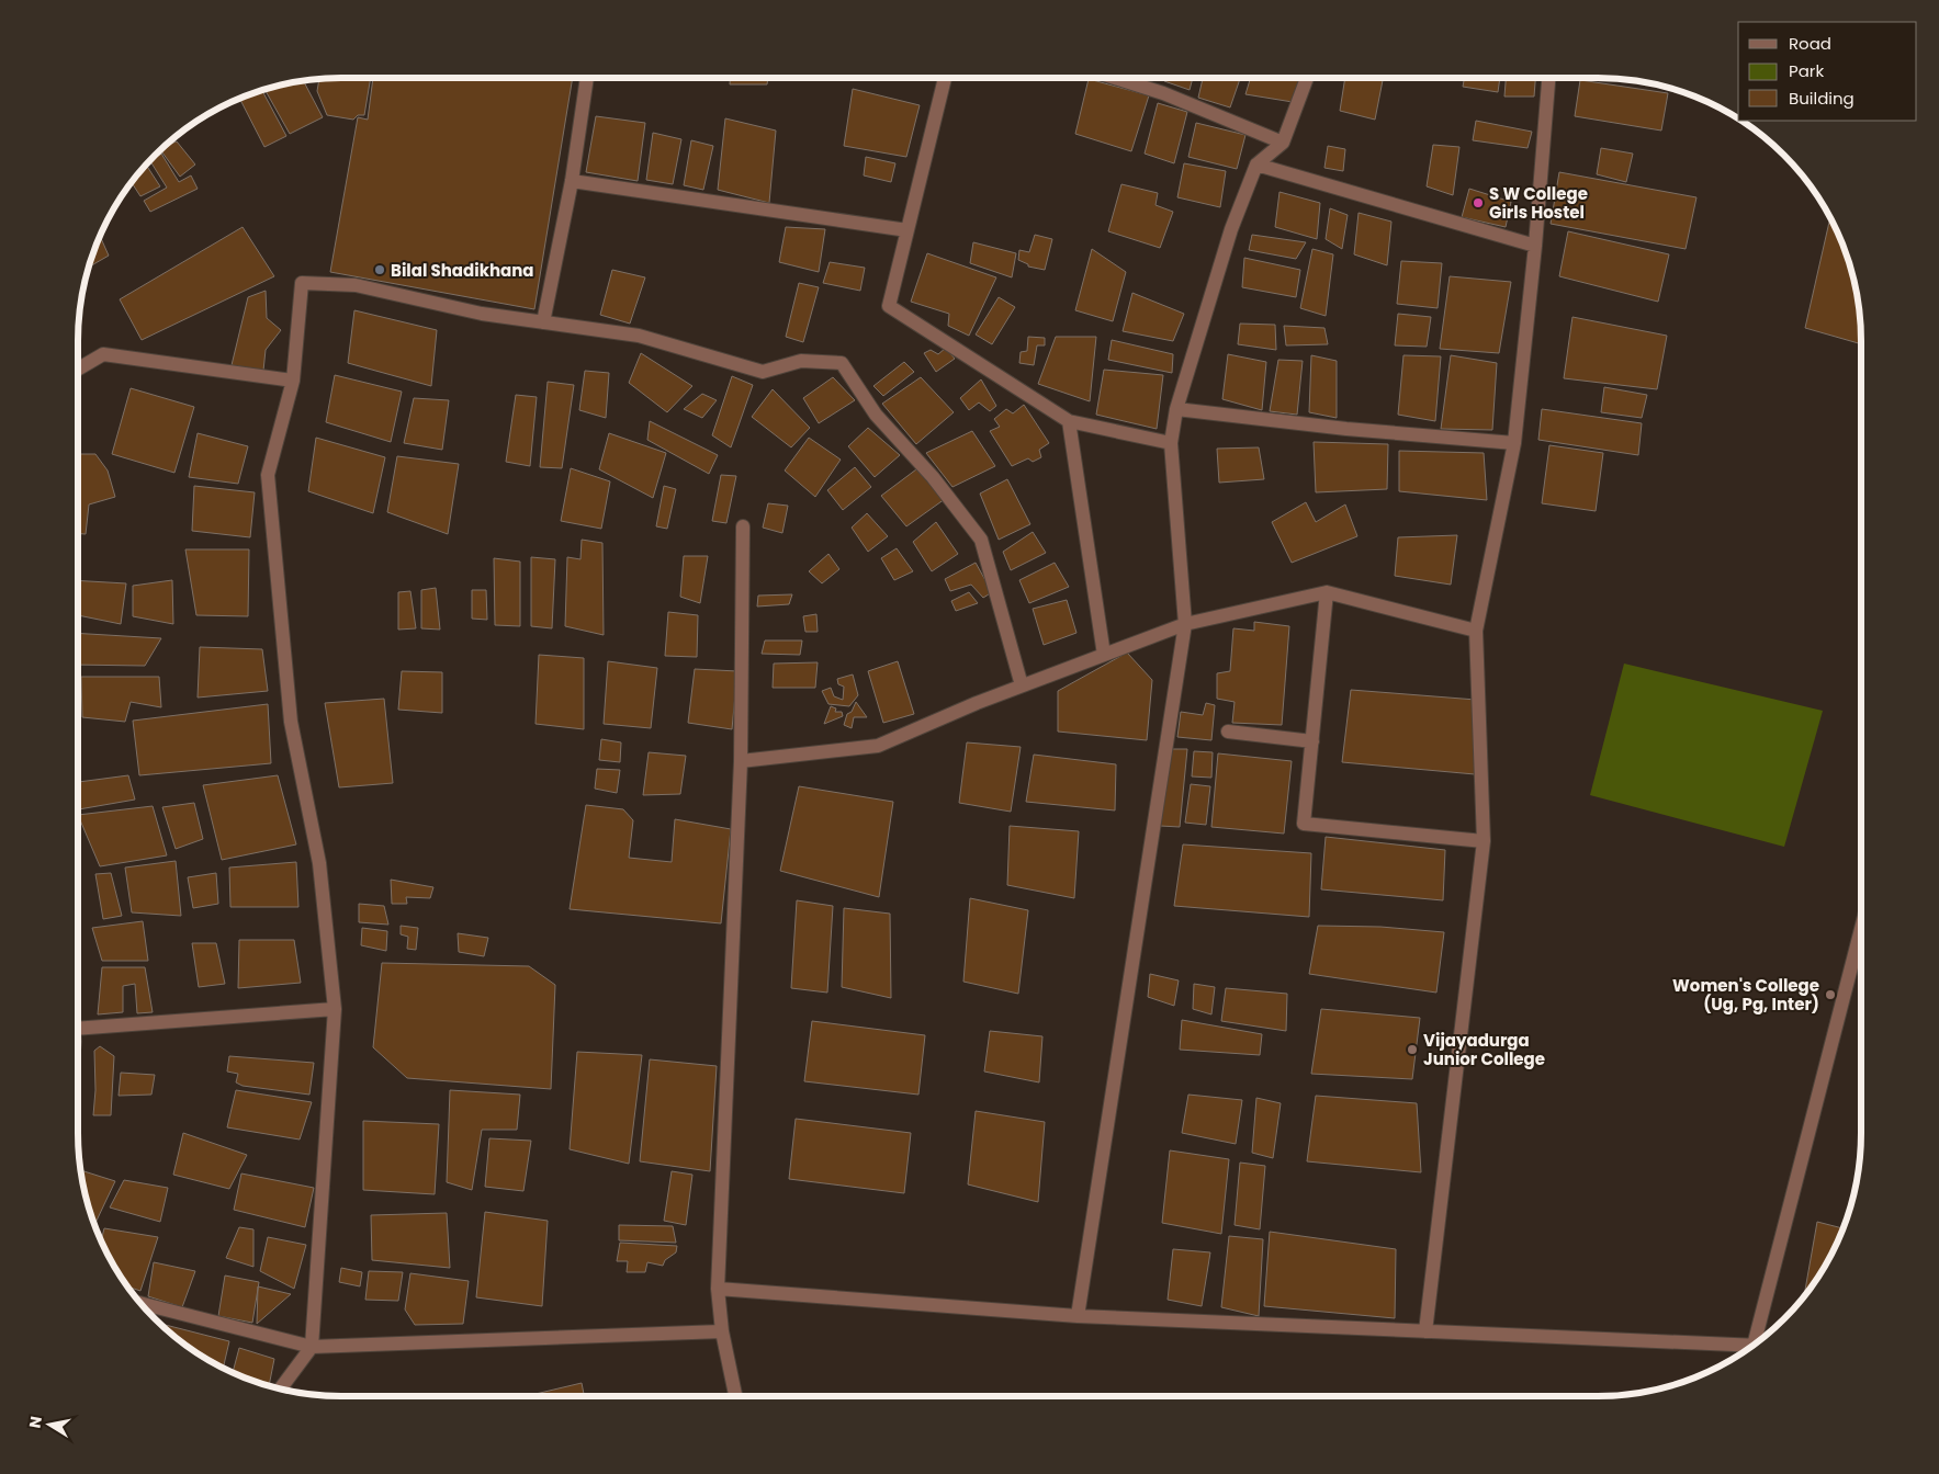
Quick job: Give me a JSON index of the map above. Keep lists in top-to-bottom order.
{
  "places": [
    "S W College Girls Hostel",
    "Bilal Shadikhana",
    "Women's College (Ug, Pg, Inter)",
    "Vijayadurga Junior College"
  ],
  "legend": ["Road", "Park", "Building"],
  "north": "left"
}
